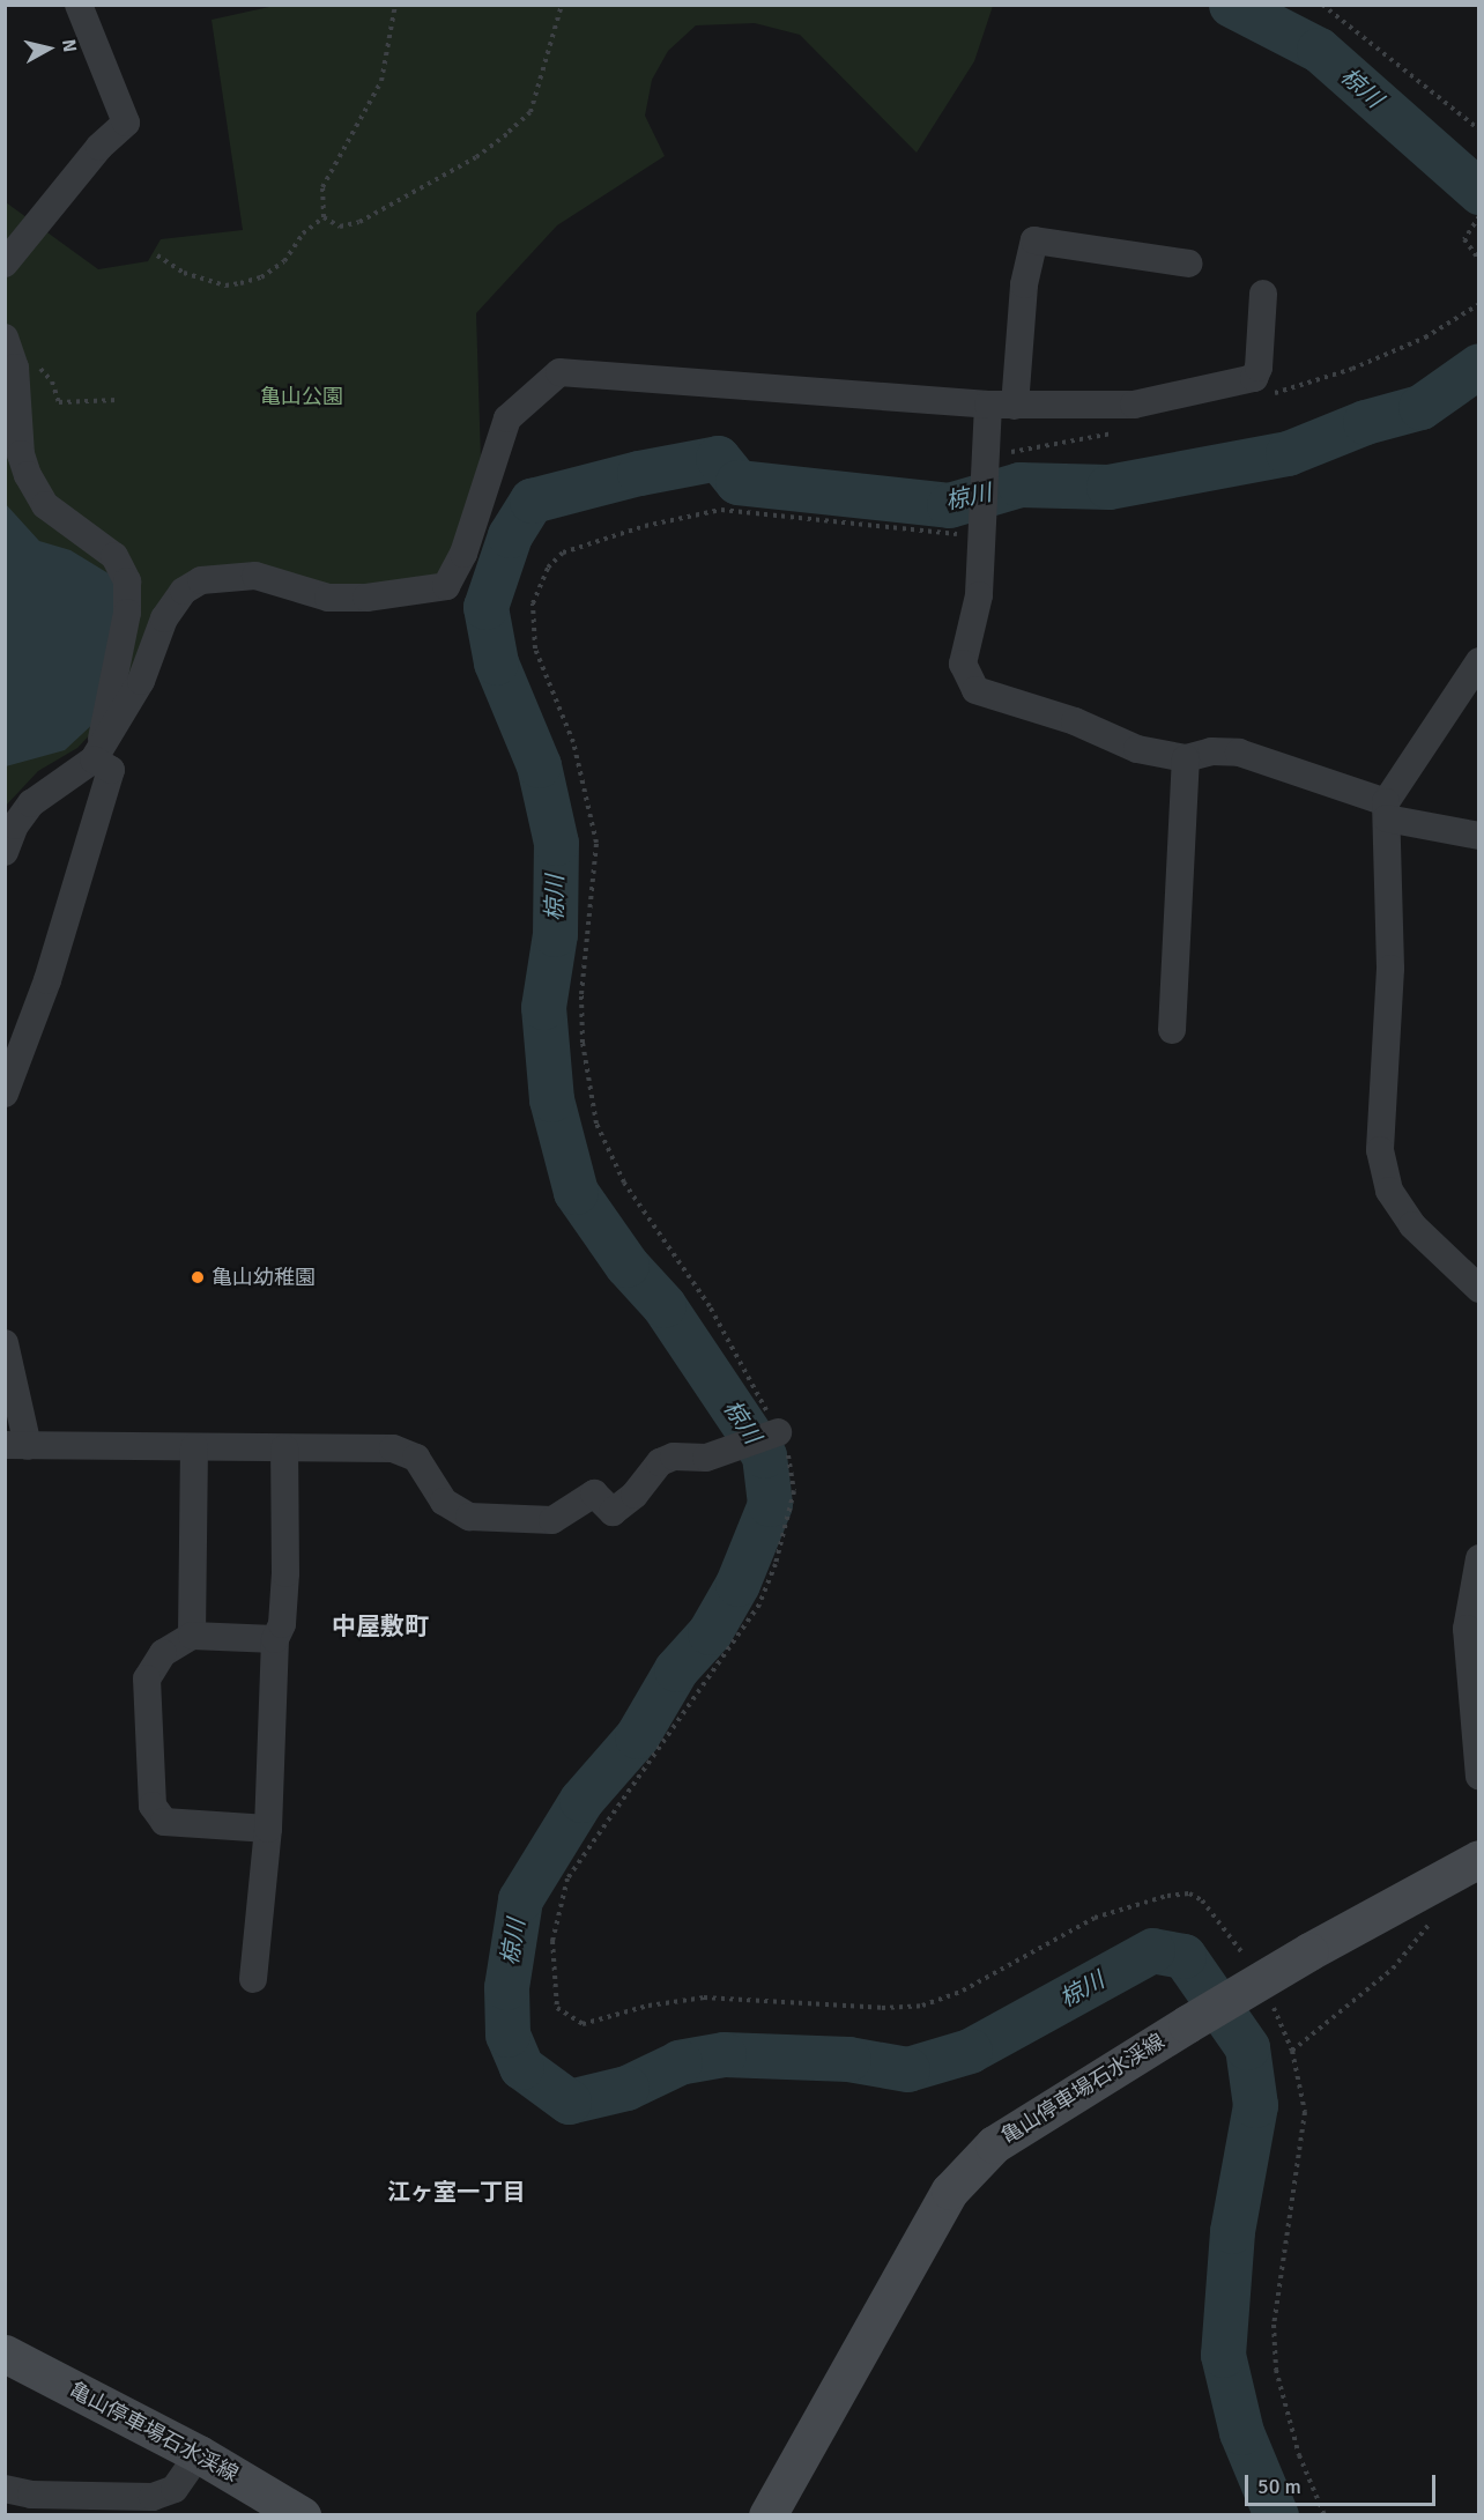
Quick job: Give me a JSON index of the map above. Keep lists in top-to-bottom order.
{
  "streets": {
    "main road": ["亀山停車場石水渓線"]
  },
  "districts": ["中屋敷町", "江ヶ室一丁目"],
  "water": ["椋川"],
  "parks": ["亀山公園"],
  "places": ["亀山幼稚園"],
  "scale_bar": "50 m",
  "north": "right"
}
